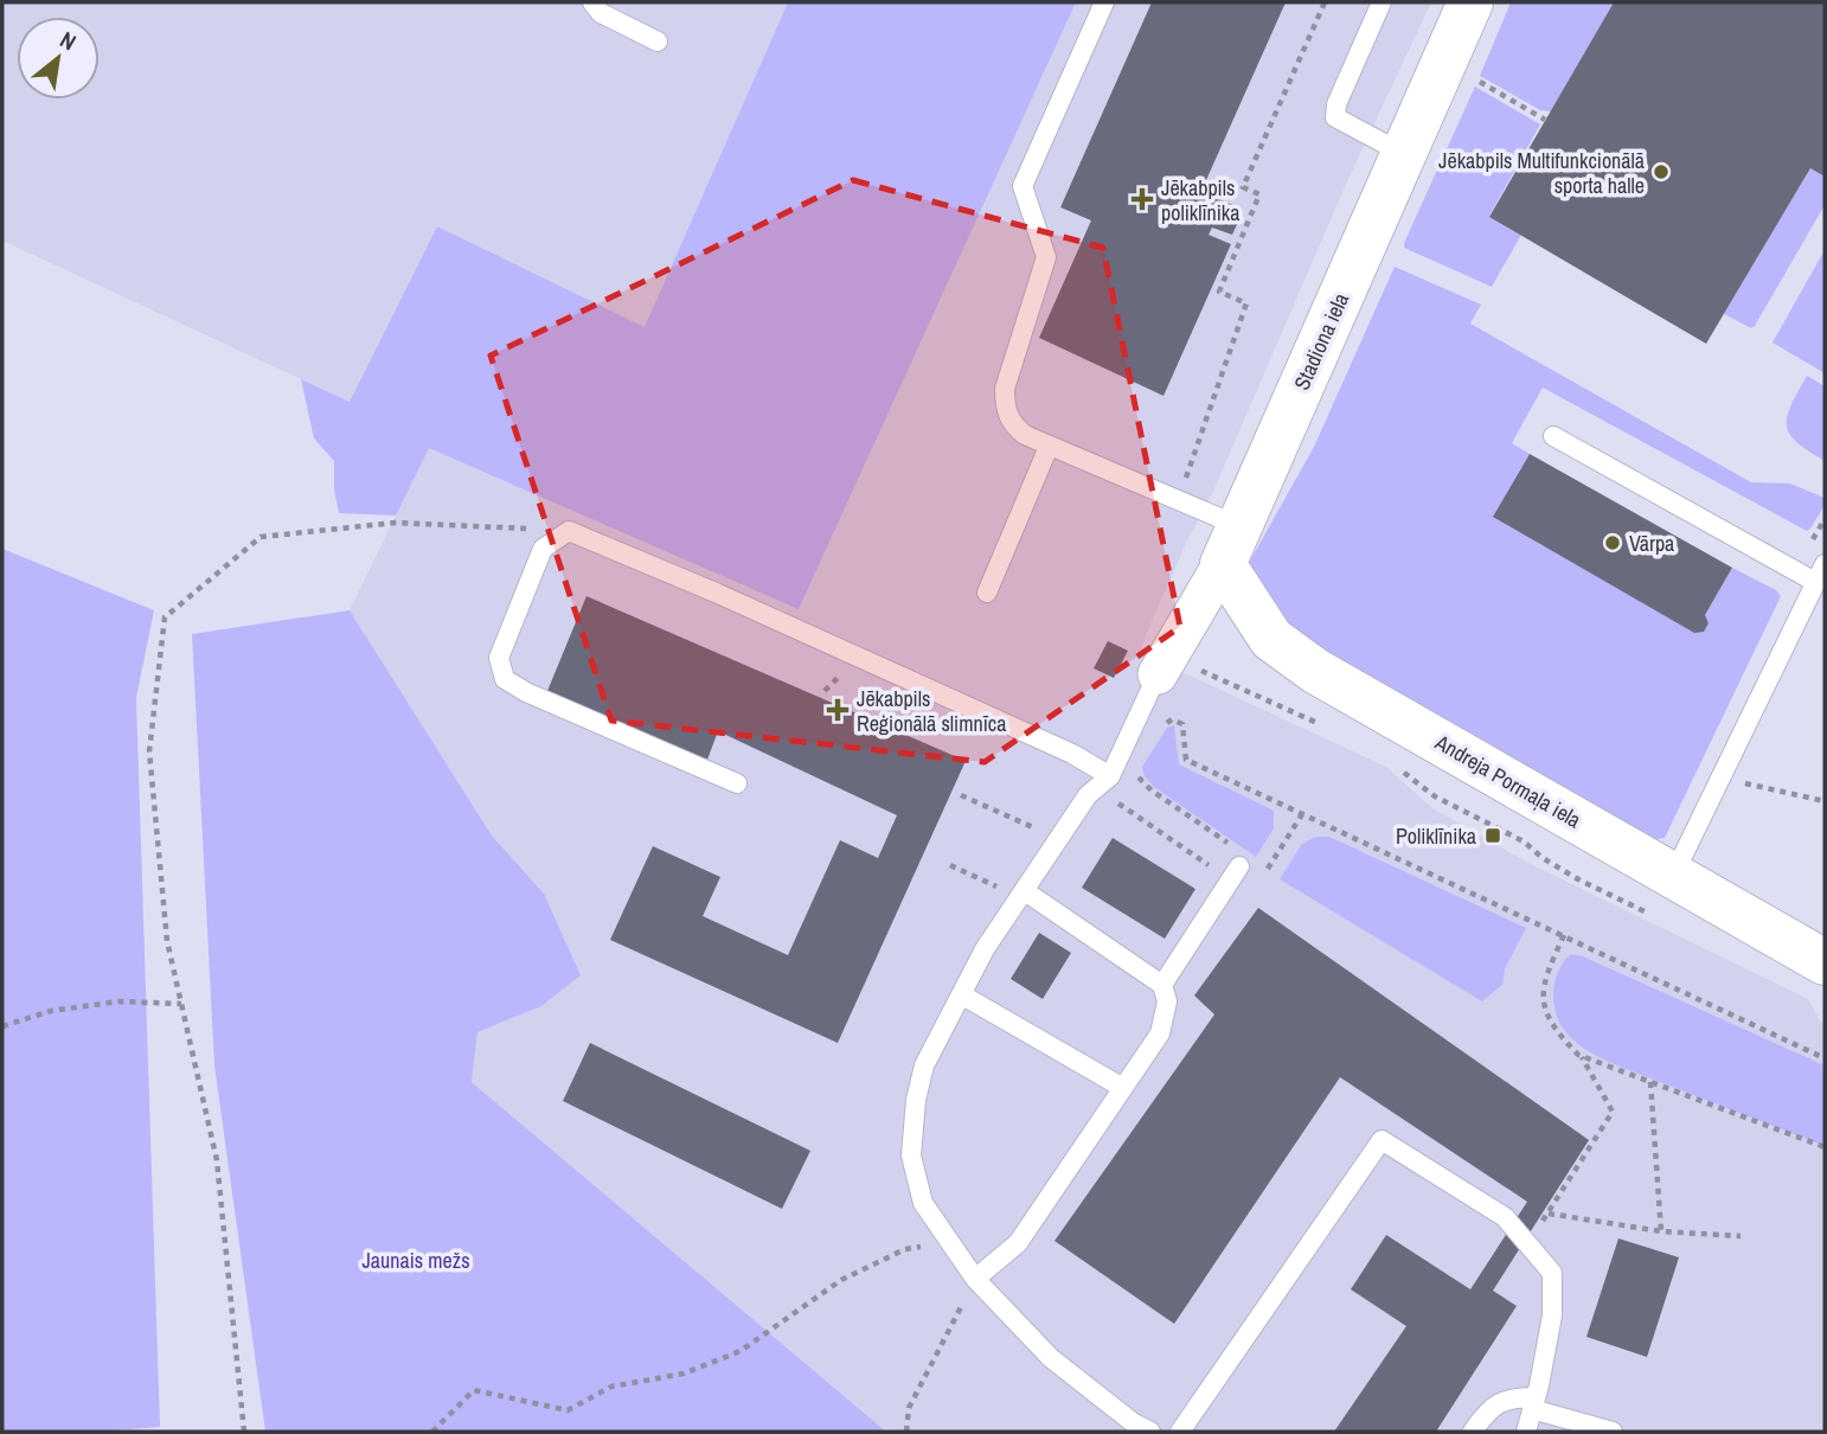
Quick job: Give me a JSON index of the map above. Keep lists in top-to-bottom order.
{
  "streets": {
    "street": ["Stadiona iela", "Andreja Pormaļa iela"]
  },
  "crossings": [
    ["Stadiona iela", "Andreja Pormaļa iela"]
  ],
  "parks": ["Jaunais mežs"],
  "places": {
    "other": ["Jēkabpils Multifunkcionālā sporta halle", "Vārpa"],
    "health": ["Jēkabpils poliklīnika", "Jēkabpils Reģionālā slimnīca"],
    "transit": ["Poliklīnika"]
  },
  "north": "top right"
}
